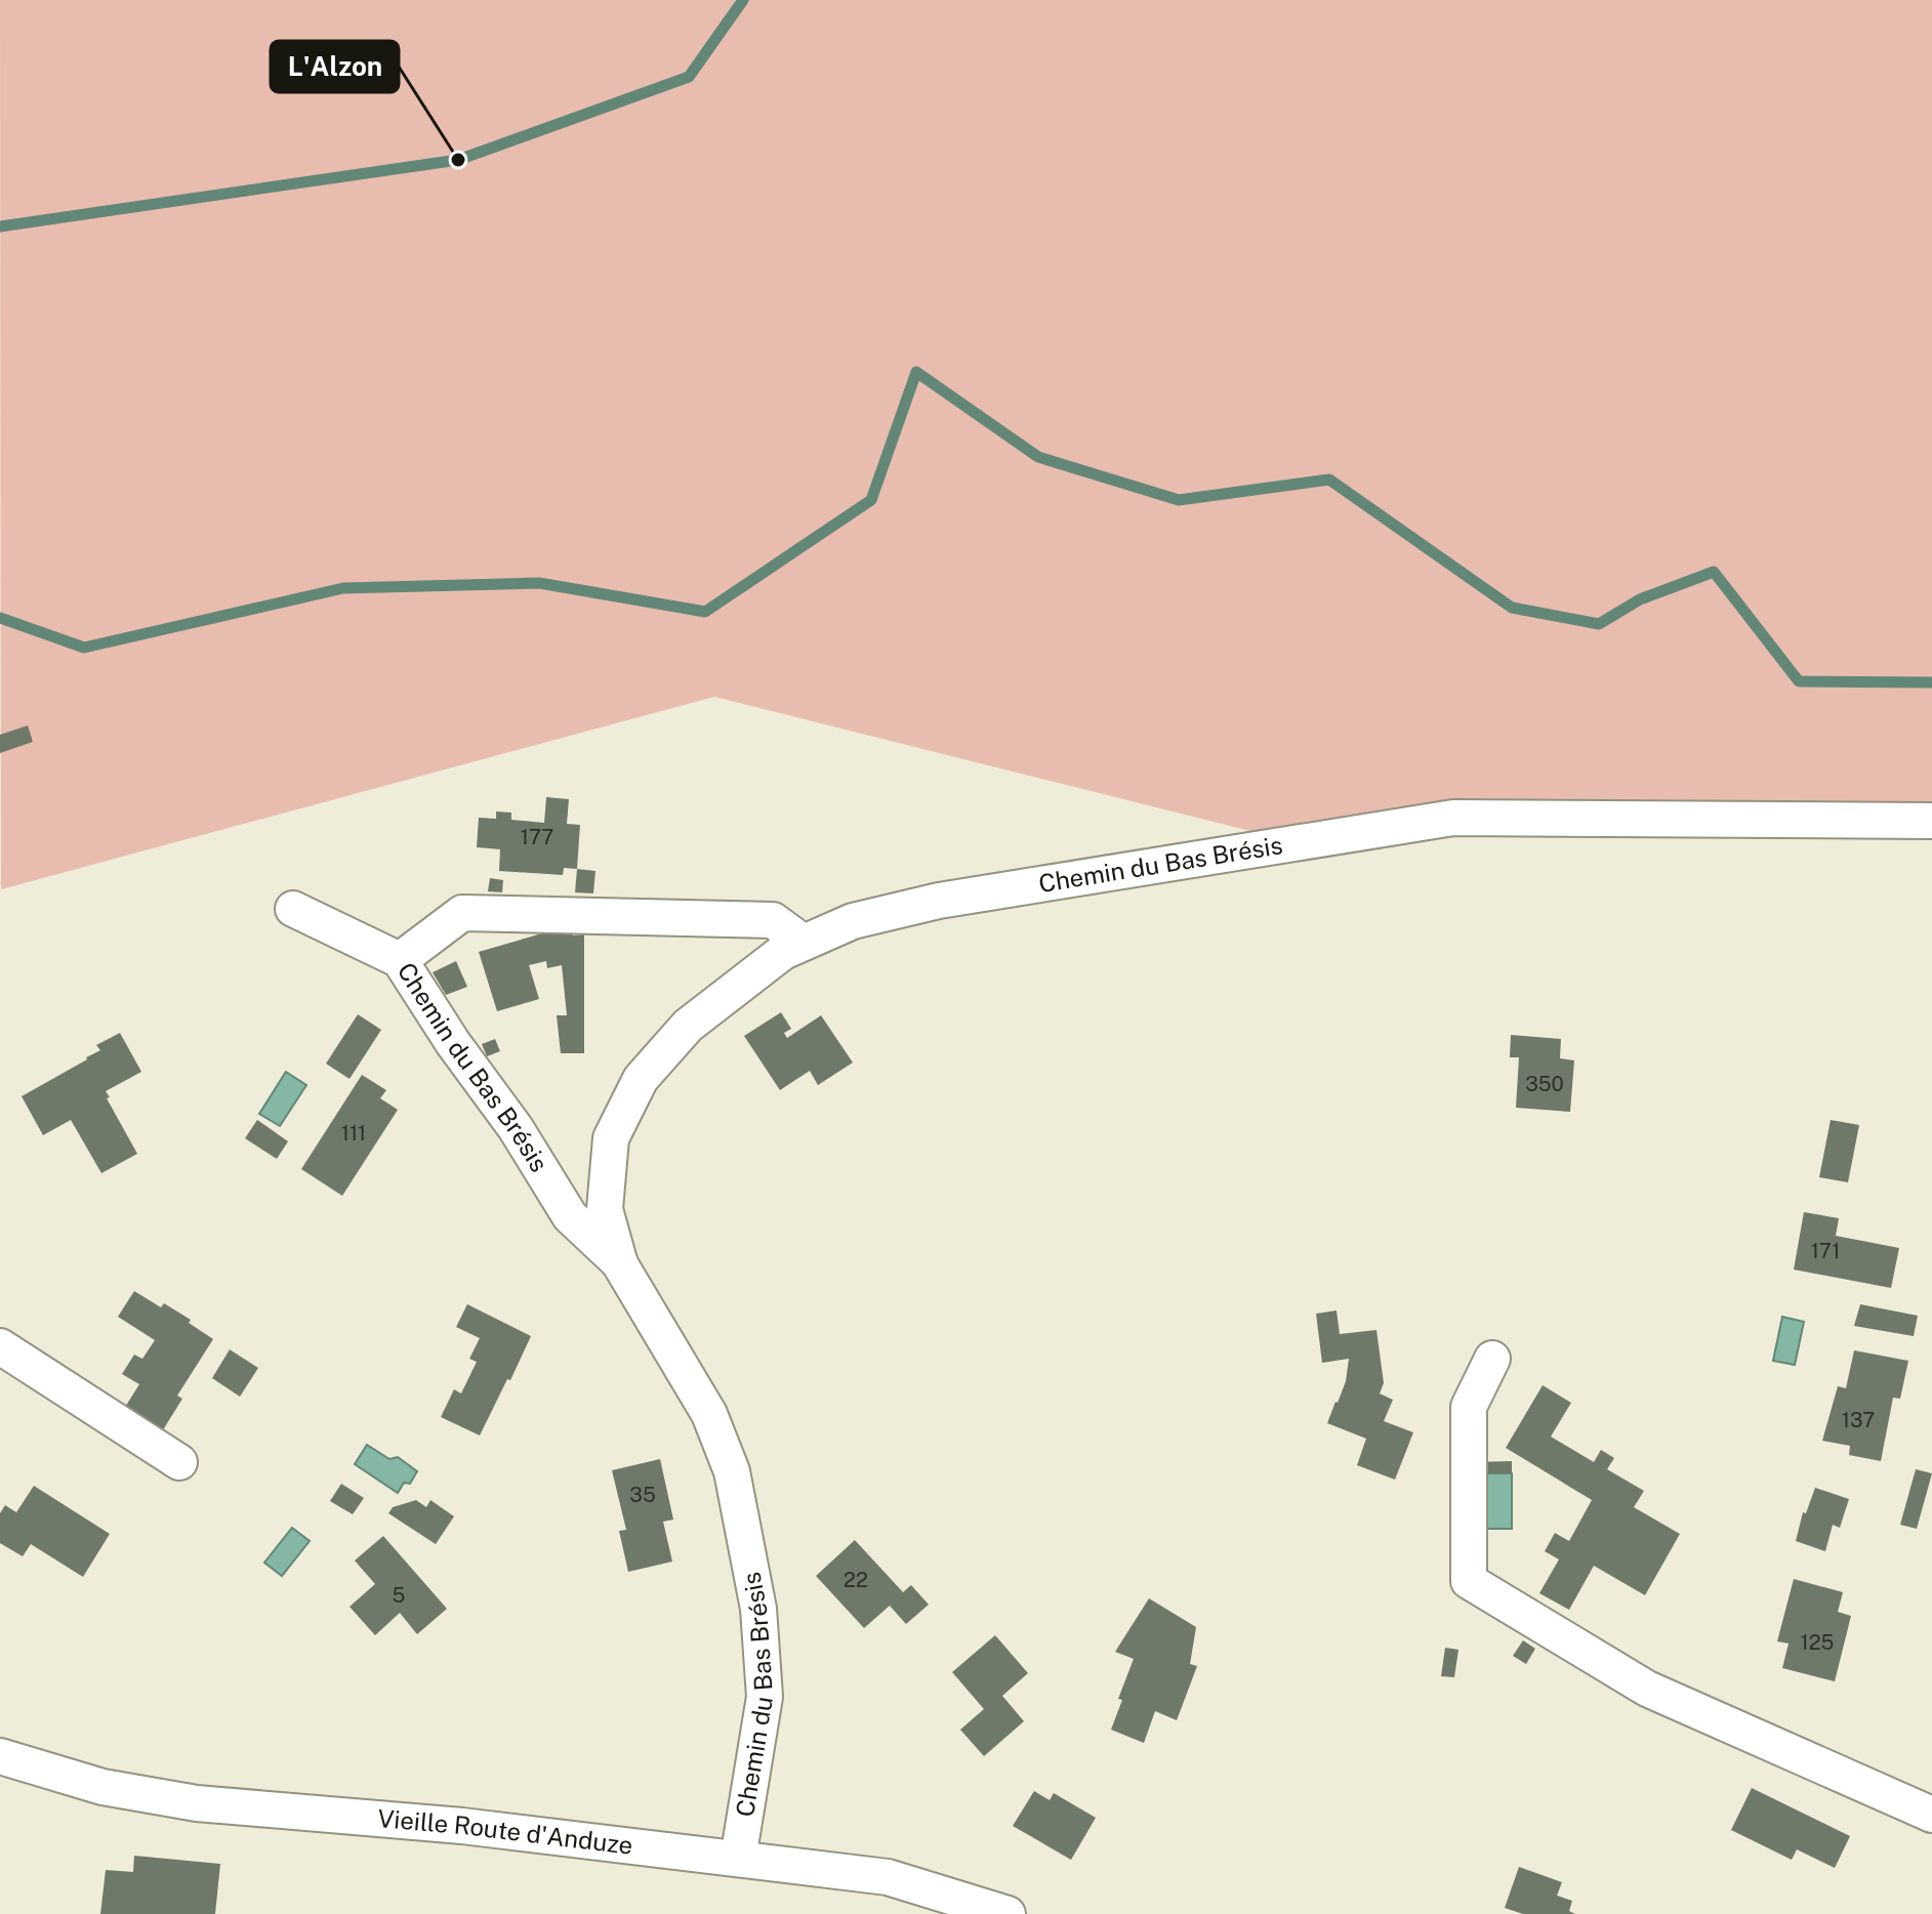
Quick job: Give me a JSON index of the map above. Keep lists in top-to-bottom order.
{
  "streets": {
    "street": ["Chemin du Bas Brésis", "Vieille Route d'Anduze"]
  },
  "crossings": [
    ["Chemin du Bas Brésis", "Vieille Route d'Anduze"]
  ],
  "places": ["L'Alzon"],
  "house_numbers": [
    "177",
    "350",
    "111",
    "171",
    "137",
    "35",
    "22",
    "5",
    "125"
  ]
}
